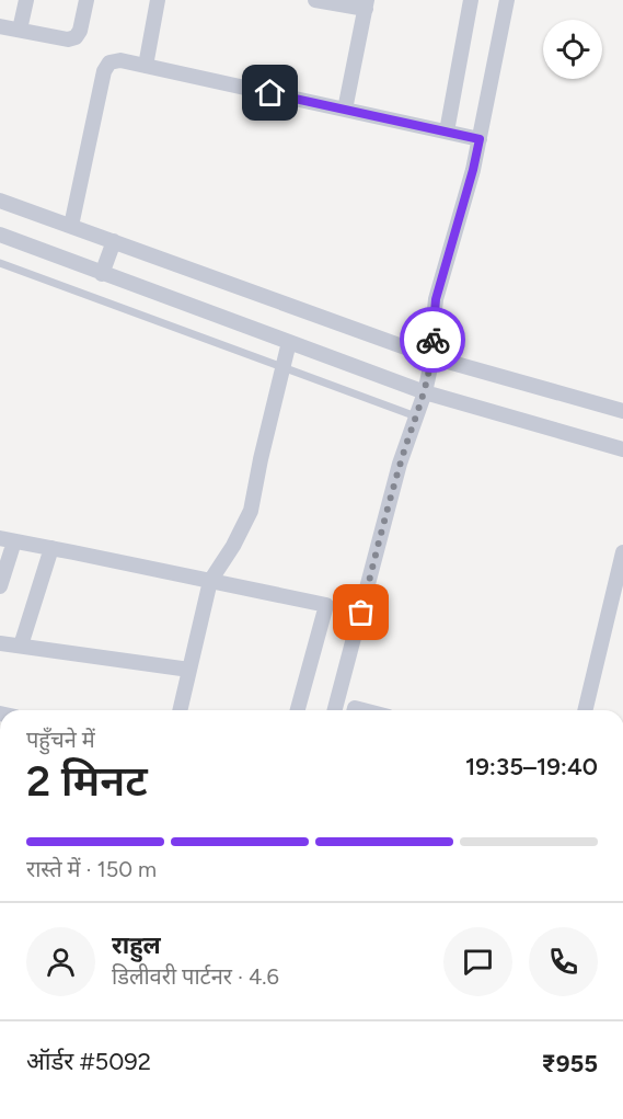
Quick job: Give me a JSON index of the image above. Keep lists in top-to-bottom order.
{
  "page": {
    "heading": ["2 मिनट", "पहुँचने में", "19:35–19:40"],
    "panel": [
      "राहुल",
      "डिलीवरी पार्टनर · 4.6",
      "ऑर्डर #5092",
      "₹955"
    ],
    "bar": "रास्ते में · 150 m"
  }
}
